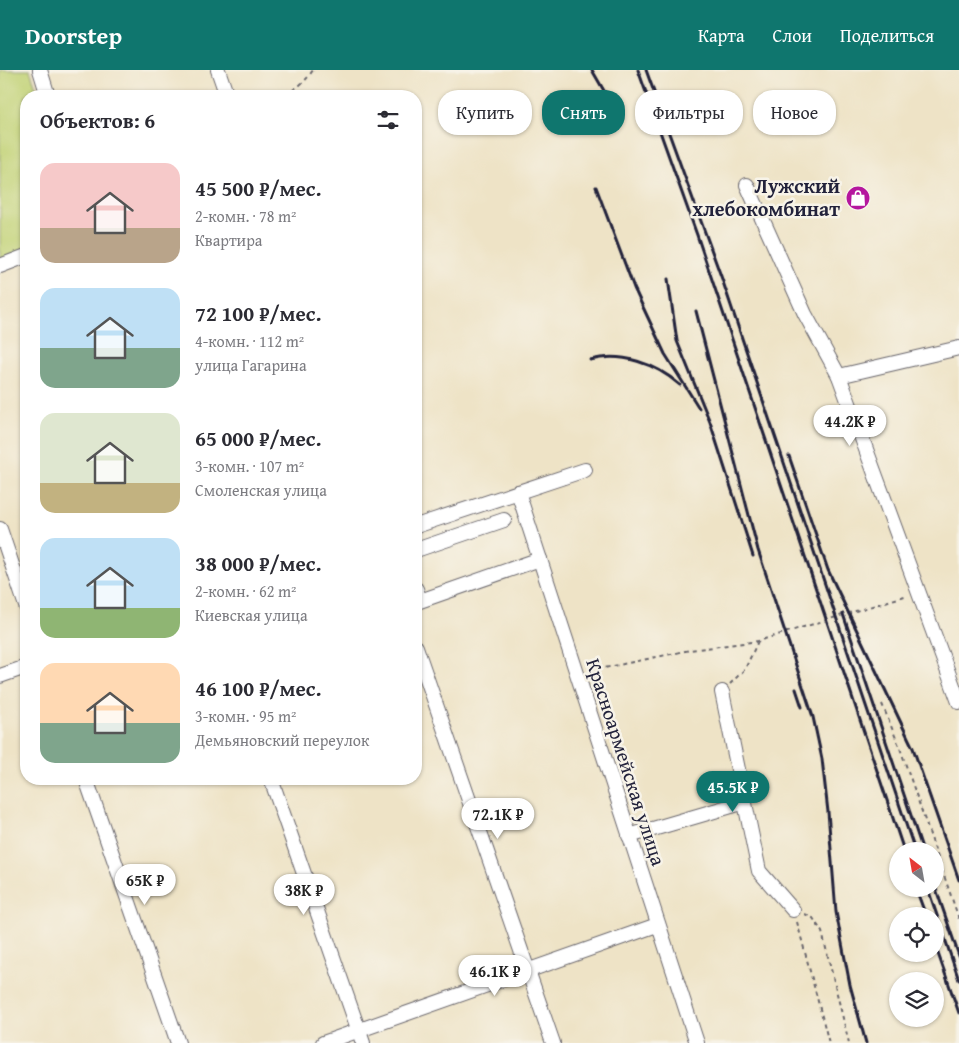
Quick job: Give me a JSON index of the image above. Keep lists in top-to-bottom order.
{
  "streets": {
    "street": ["Красноармейская улица"]
  },
  "places": {
    "shop": ["Лужский хлебокомбинат"]
  },
  "north": "top left",
  "page": {
    "header": "Doorstep",
    "nav": ["Карта", "Слои", "Поделиться"],
    "chip": [
      "Купить",
      "Снять",
      "Фильтры",
      "Новое"
    ],
    "heading": "Объектов: 6",
    "list": [
      {
        "name": "45 500 ₽/мес.",
        "note": "2-комн. · 78 m² · Квартира"
      },
      {
        "name": "72 100 ₽/мес.",
        "note": "4-комн. · 112 m² · улица Гагарина"
      },
      {
        "name": "65 000 ₽/мес.",
        "note": "3-комн. · 107 m² · Смоленская улица"
      },
      {
        "name": "38 000 ₽/мес.",
        "note": "2-комн. · 62 m² · Киевская улица"
      },
      {
        "name": "46 100 ₽/мес.",
        "note": "3-комн. · 95 m² · Демьяновский переулок"
      }
    ],
    "price": [
      "44.2K ₽",
      "45.5K ₽",
      "72.1K ₽",
      "65K ₽",
      "38K ₽",
      "46.1K ₽"
    ]
  }
}
